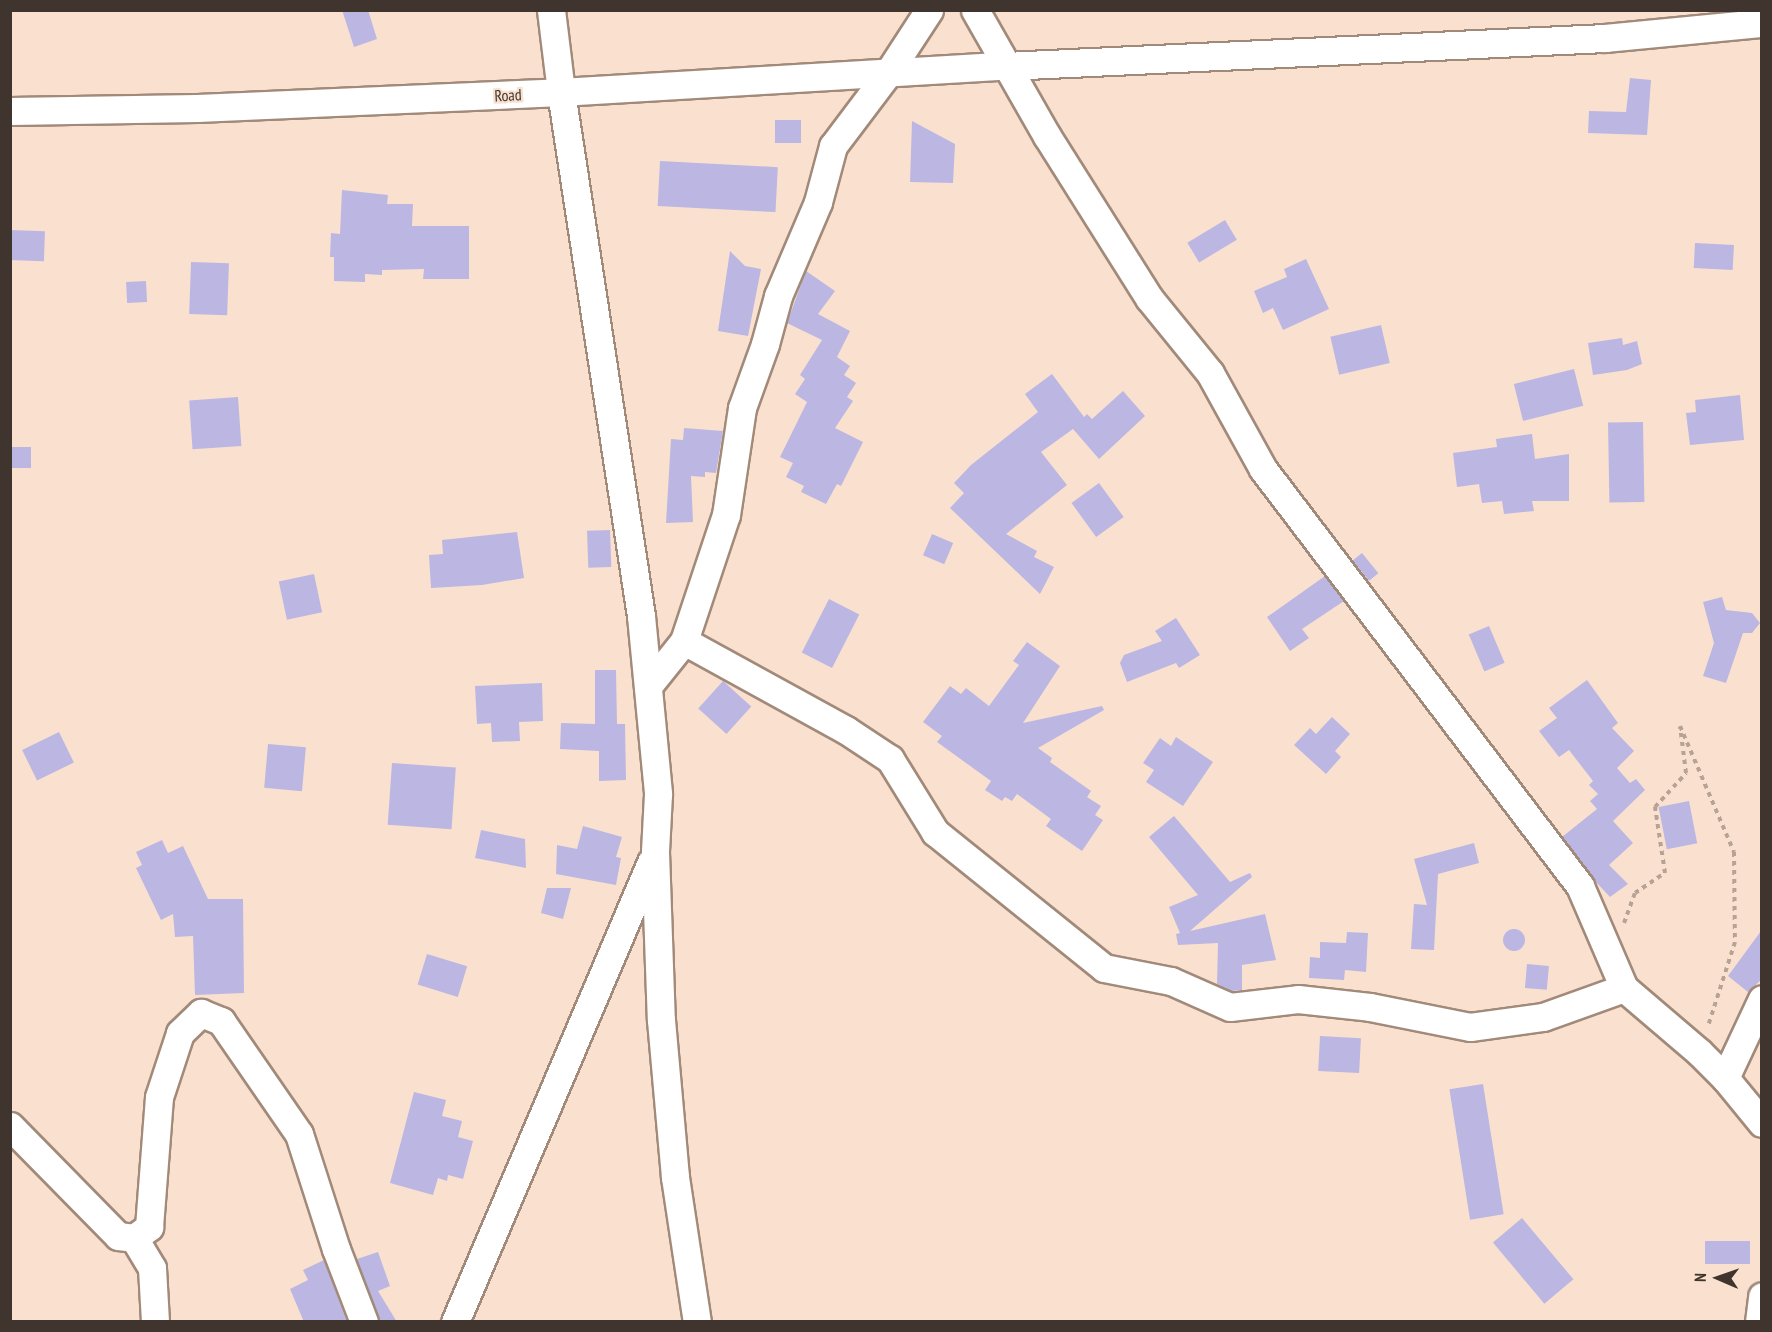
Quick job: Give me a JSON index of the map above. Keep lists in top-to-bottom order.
{
  "streets": {
    "street": ["Road"]
  },
  "north": "left"
}
